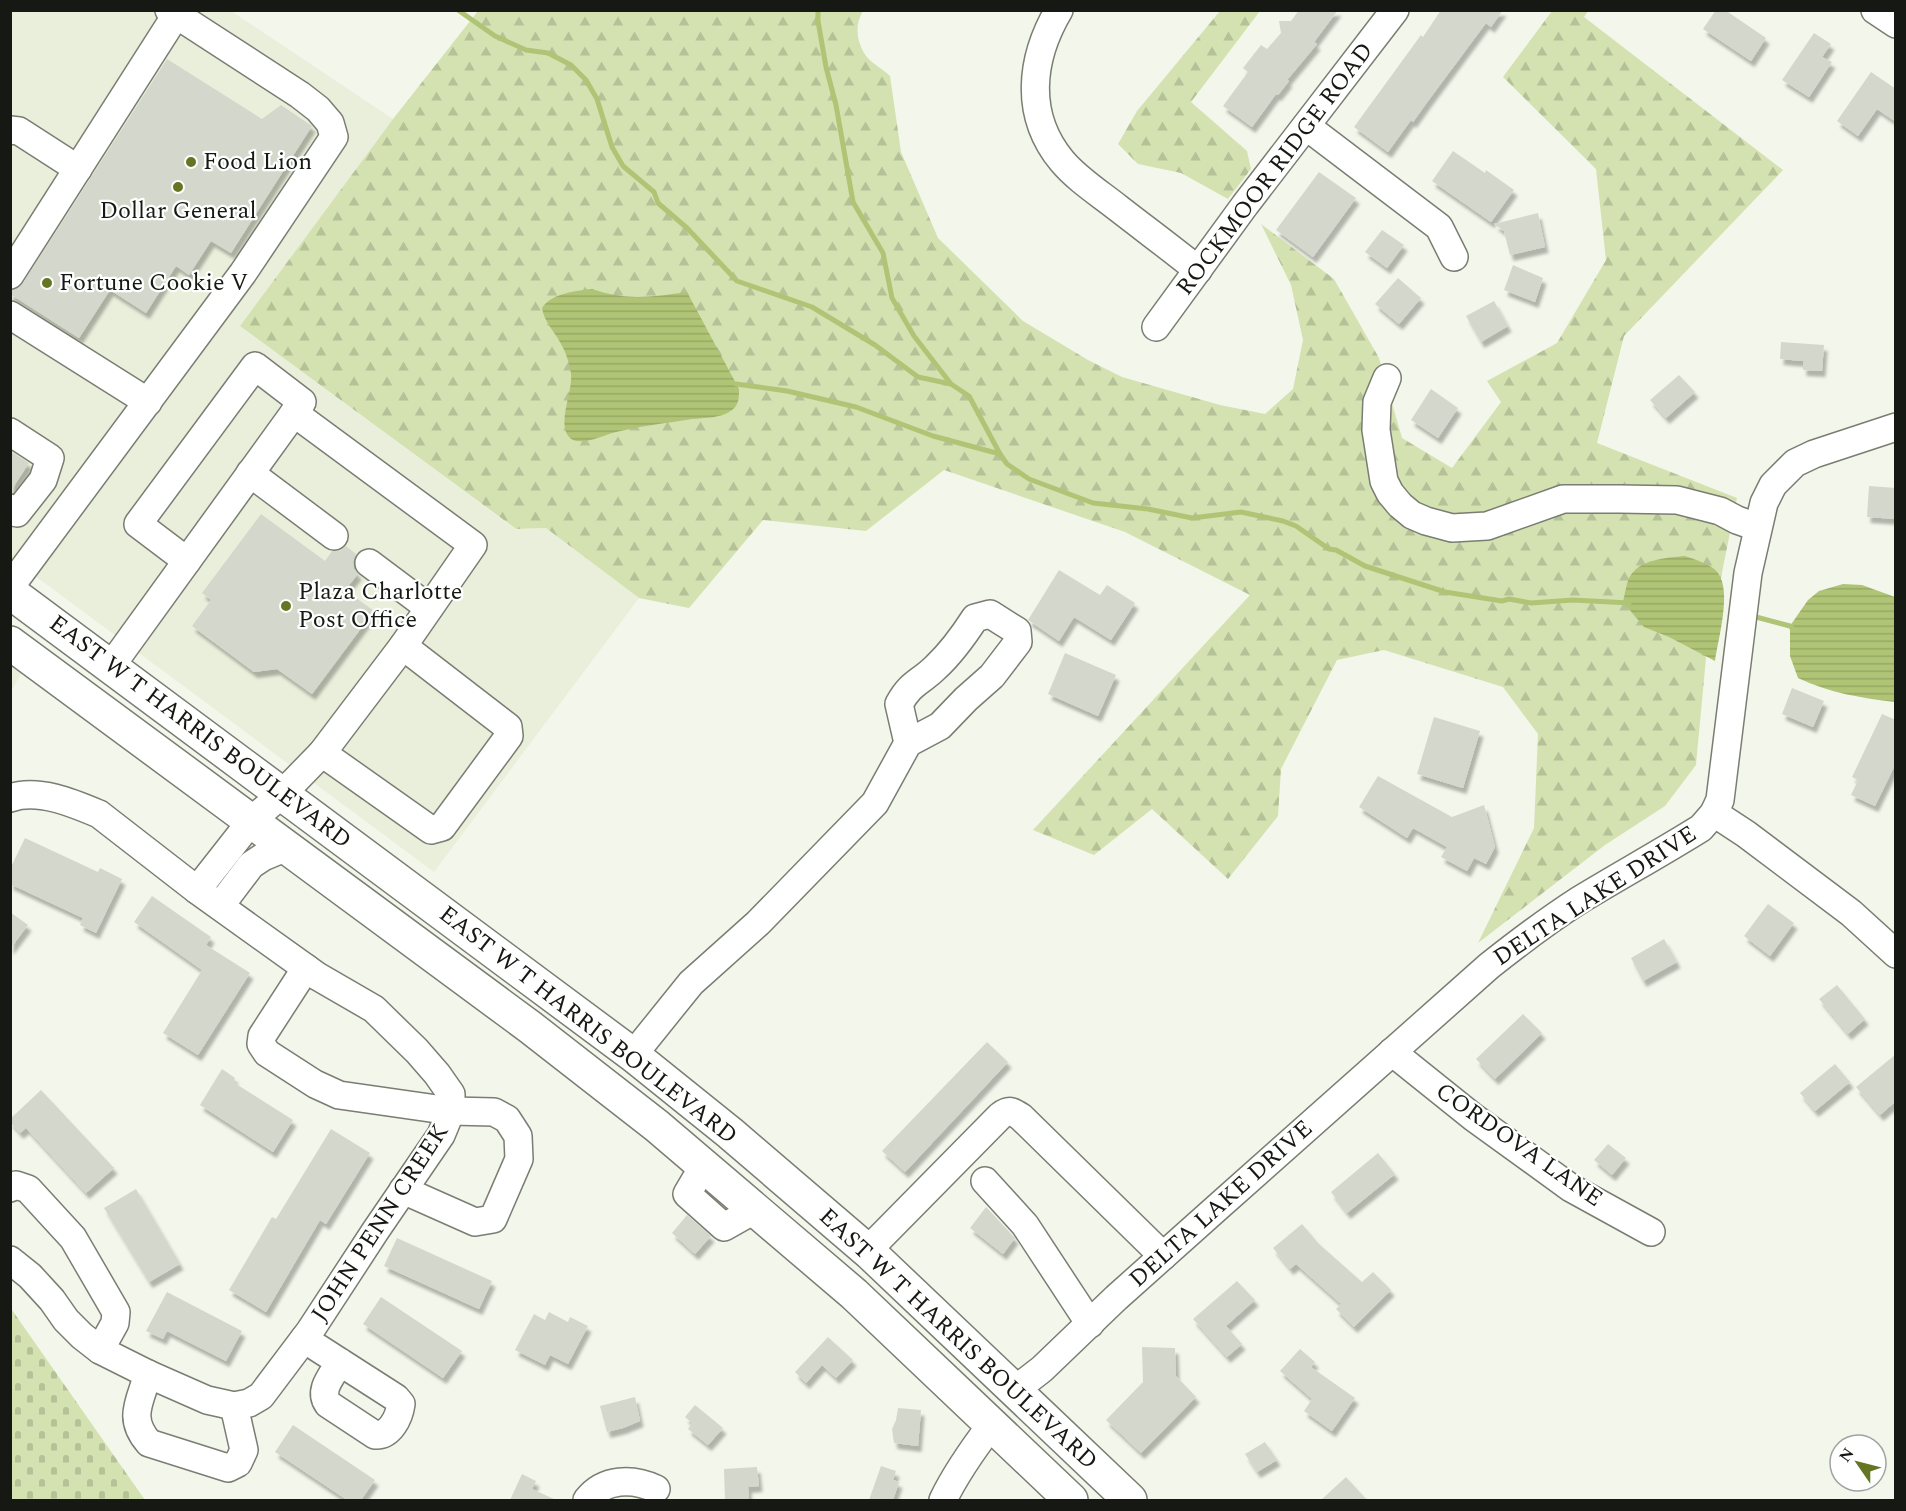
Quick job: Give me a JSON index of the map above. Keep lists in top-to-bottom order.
{
  "streets": {
    "main road": ["EAST W T HARRIS BOULEVARD"],
    "street": [
      "ROCKMOOR RIDGE ROAD",
      "DELTA LAKE DRIVE",
      "CORDOVA LANE",
      "JOHN PENN CREEK"
    ]
  },
  "crossings": [
    ["EAST W T HARRIS BOULEVARD", "DELTA LAKE DRIVE"],
    ["DELTA LAKE DRIVE", "CORDOVA LANE"]
  ],
  "places": [
    "Food Lion",
    "Dollar General",
    "Fortune Cookie V",
    "Plaza Charlotte Post Office"
  ],
  "north": "top left"
}
